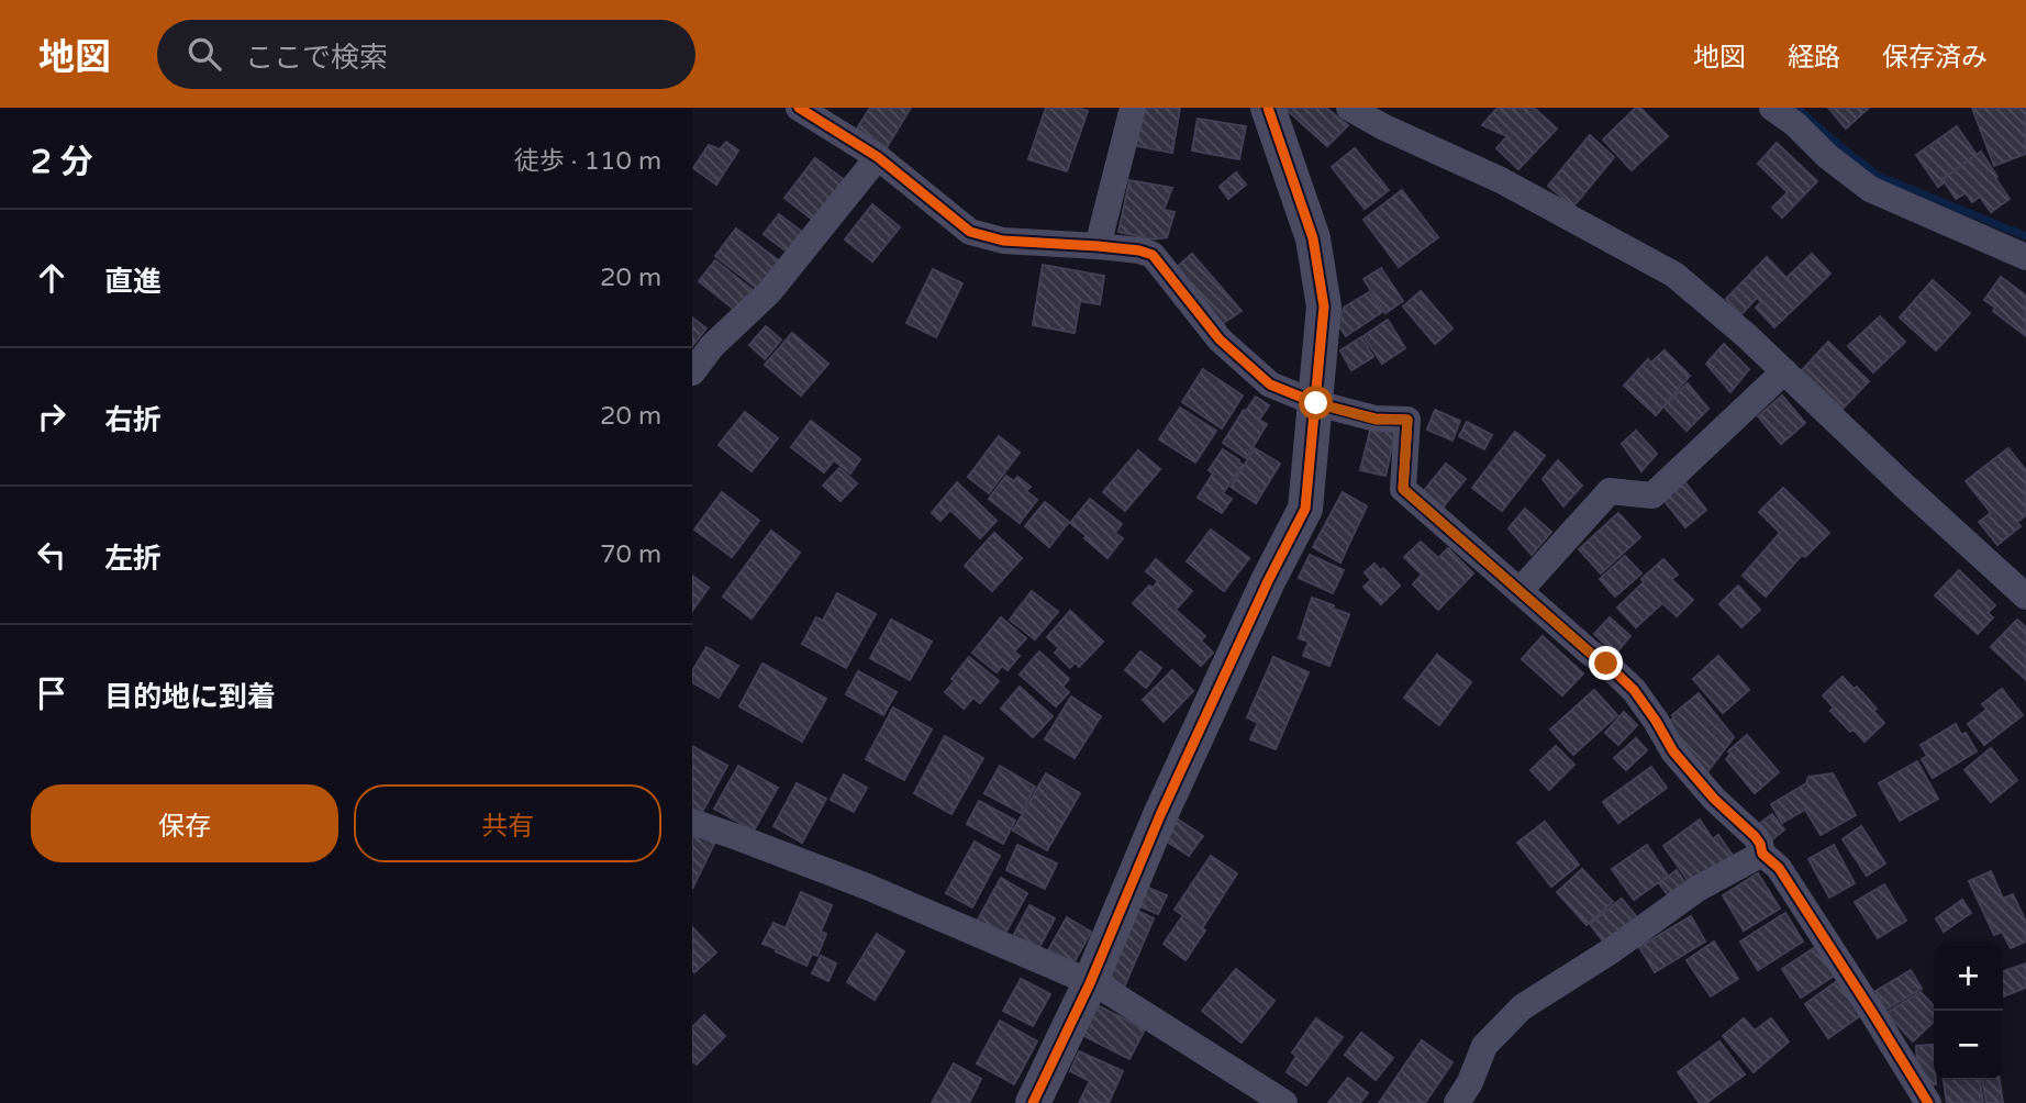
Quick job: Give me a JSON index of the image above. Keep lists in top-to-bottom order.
{
  "page": {
    "header": "地図",
    "search": "ここで検索",
    "nav": ["地図", "経路", "保存済み"],
    "heading": ["2 分", "徒歩 · 110 m"],
    "list": [
      ["直進", "20 m"],
      ["右折", "20 m"],
      ["左折", "70 m"],
      "目的地に到着"
    ],
    "buttons": ["保存", "共有"],
    "map_buttons": ["+", "−"]
  }
}
